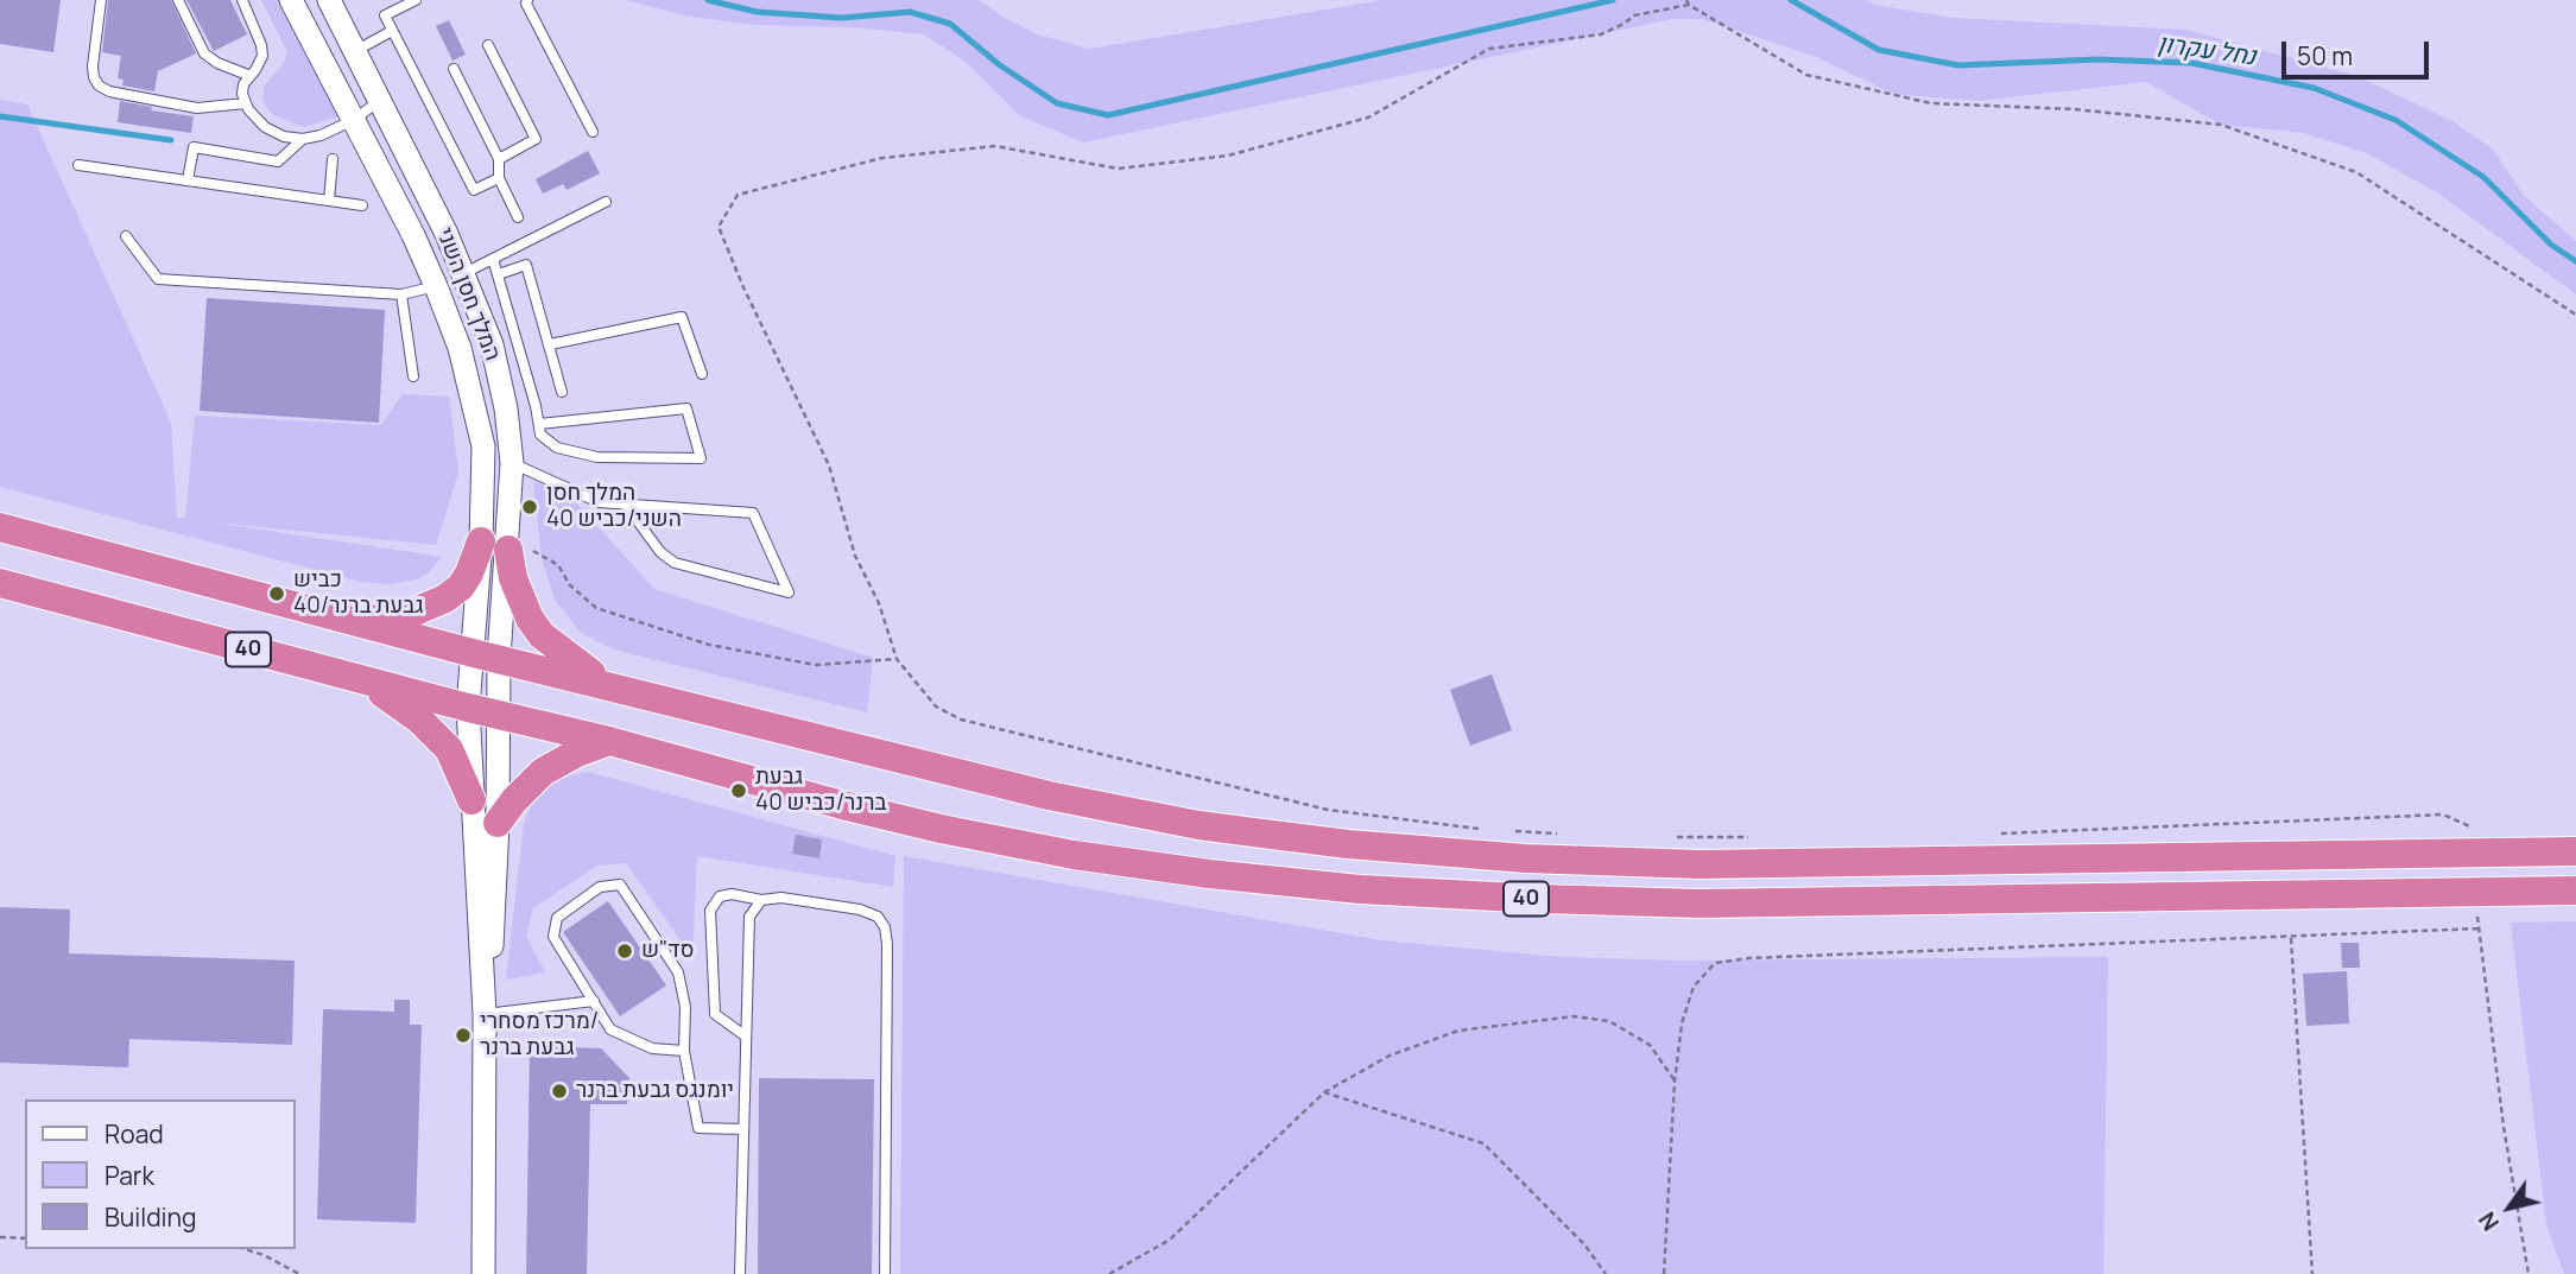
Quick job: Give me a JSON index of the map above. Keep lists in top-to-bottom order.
{
  "streets": {
    "highway": ["40"],
    "street": ["המלך חסן השני"]
  },
  "crossings": [
    ["המלך חסן השני", "40"]
  ],
  "water": ["נחל עקרון"],
  "places": [
    "המלך חסן השני/כביש 40",
    "כביש 40/גבעת ברנר",
    "גבעת ברנר/כביש 40",
    "סד\"ש",
    "מרכז מסחרי/ גבעת ברנר",
    "יומנגס גבעת ברנר"
  ],
  "legend": ["Road", "Park", "Building"],
  "scale_bar": "50 m",
  "north": "bottom left"
}
